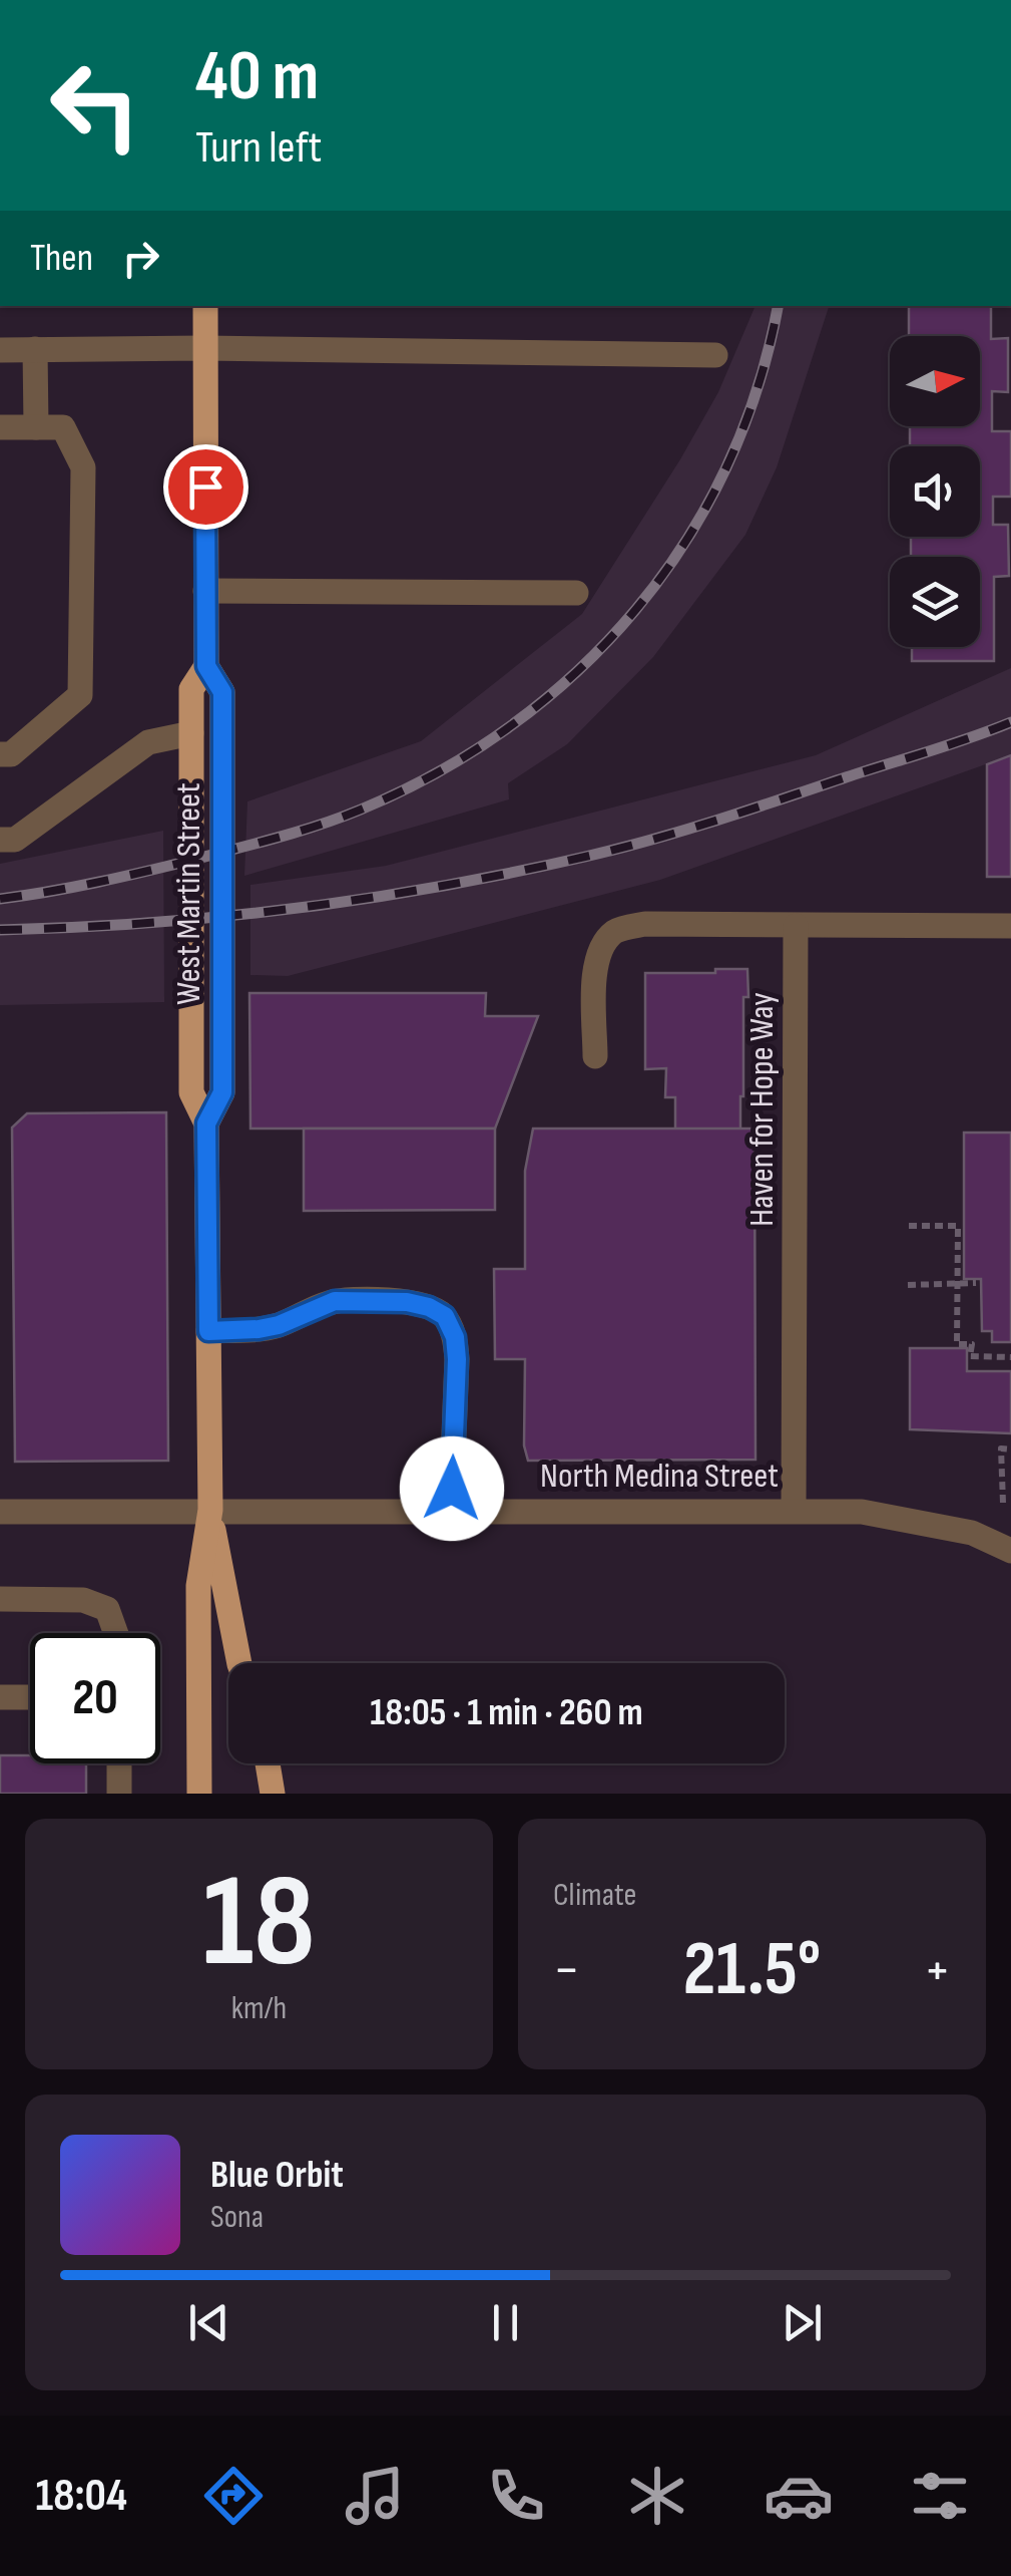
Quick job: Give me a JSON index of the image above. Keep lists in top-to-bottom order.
{
  "streets": {
    "main road": ["West Martin Street"],
    "street": ["Haven for Hope Way", "North Medina Street"]
  },
  "crossings": [
    ["West Martin Street", "North Medina Street"],
    ["Haven for Hope Way", "North Medina Street"]
  ],
  "north": "right",
  "page": {
    "turn": ["40 m", "Turn left"],
    "then": "Then",
    "limit": "20",
    "trip": "18:05 · 1 min · 260 m",
    "tile": [
      ["18", "km/h"],
      "Climate"
    ],
    "heat": ["−", "21.5°", "+"],
    "song": ["Blue Orbit", "Sona"],
    "tabs": "18:04"
  }
}
